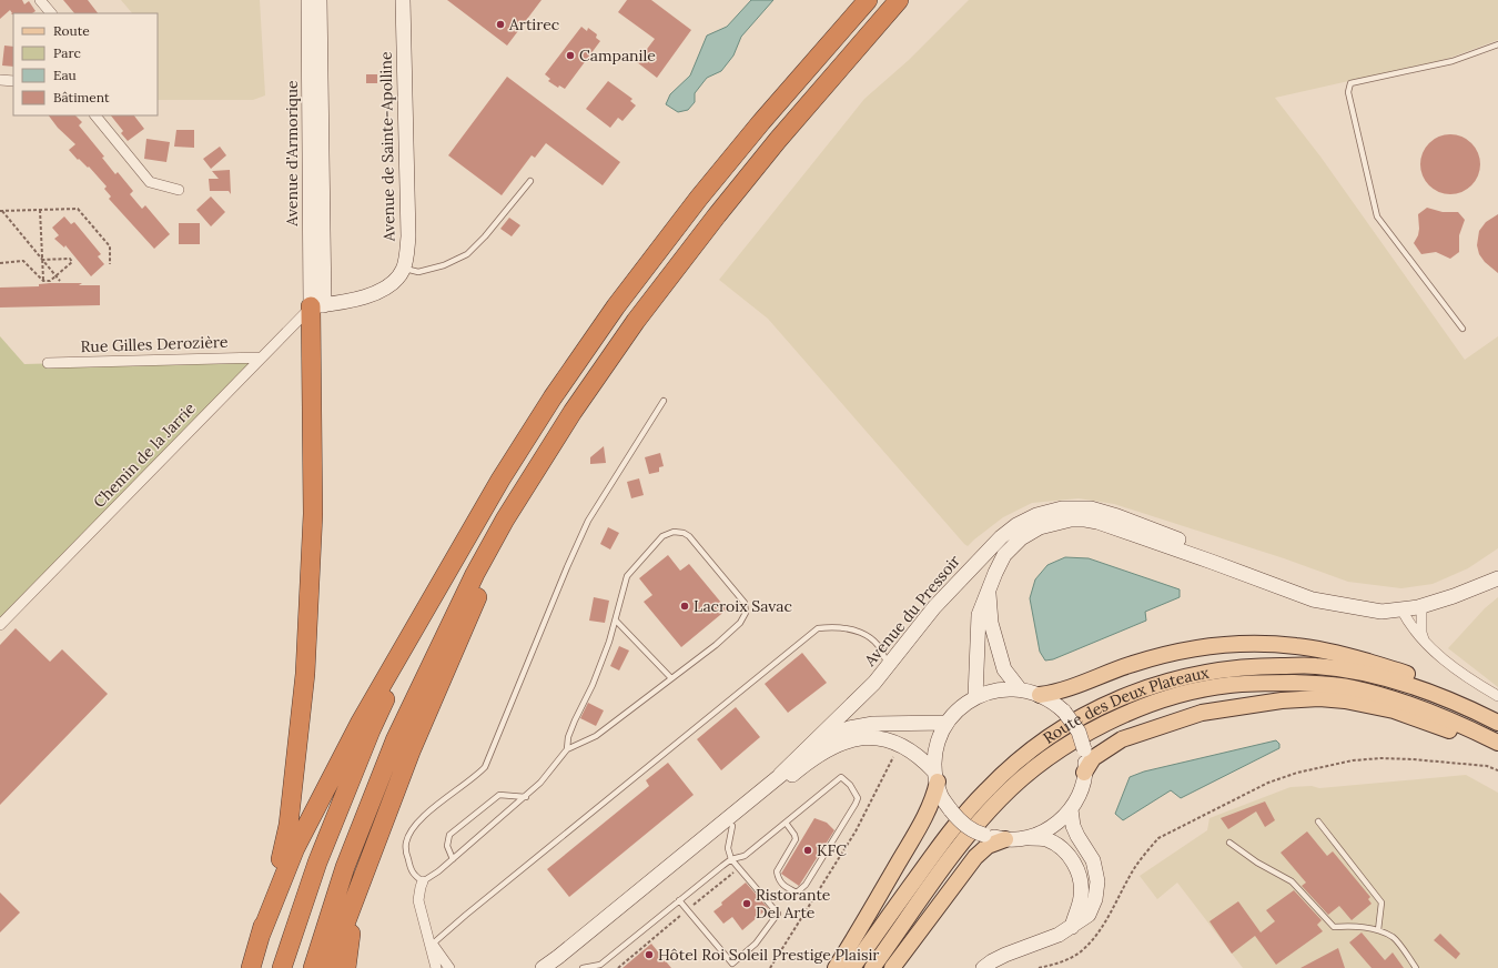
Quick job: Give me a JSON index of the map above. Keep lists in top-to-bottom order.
{
  "streets": {
    "main road": ["Route des Deux Plateaux"],
    "street": [
      "Avenue de Sainte-Apolline",
      "Avenue d'Armorique",
      "Rue Gilles Derozière",
      "Chemin de la Jarrie",
      "Avenue du Pressoir"
    ]
  },
  "crossings": [
    ["Avenue de Sainte-Apolline", "Avenue d'Armorique"],
    ["Avenue de Sainte-Apolline", "Chemin de la Jarrie"],
    ["Avenue d'Armorique", "Chemin de la Jarrie"],
    ["Rue Gilles Derozière", "Chemin de la Jarrie"]
  ],
  "places": [
    "Artirec",
    "Campanile",
    "Lacroix Savac",
    "KFC",
    "Ristorante Del Arte",
    "Hôtel Roi Soleil Prestige Plaisir"
  ],
  "legend": [
    "Route",
    "Parc",
    "Eau",
    "Bâtiment"
  ]
}
